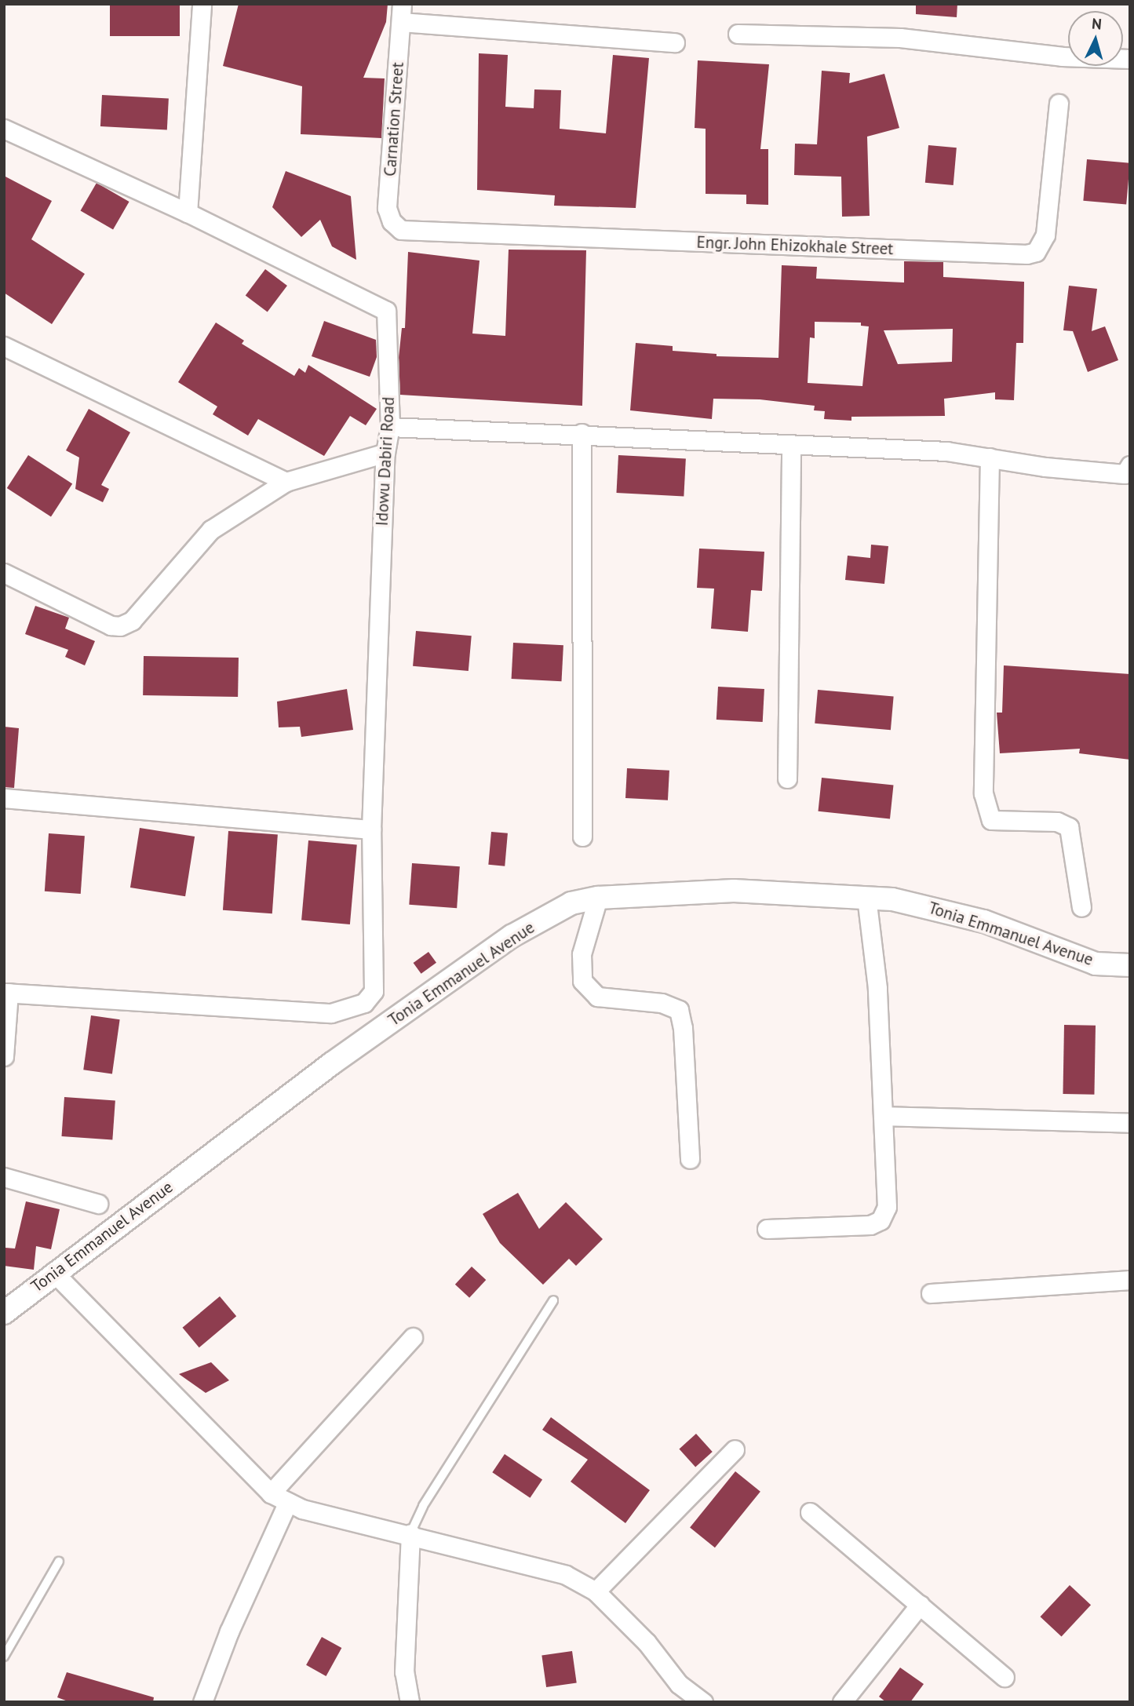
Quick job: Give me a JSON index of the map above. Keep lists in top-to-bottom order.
{
  "streets": {
    "street": [
      "Carnation Street",
      "Engr. John Ehizokhale Street",
      "Idowu Dabiri Road",
      "Tonia Emmanuel Avenue"
    ]
  },
  "crossings": [
    ["Carnation Street", "Engr. John Ehizokhale Street"]
  ],
  "north": "top"
}
